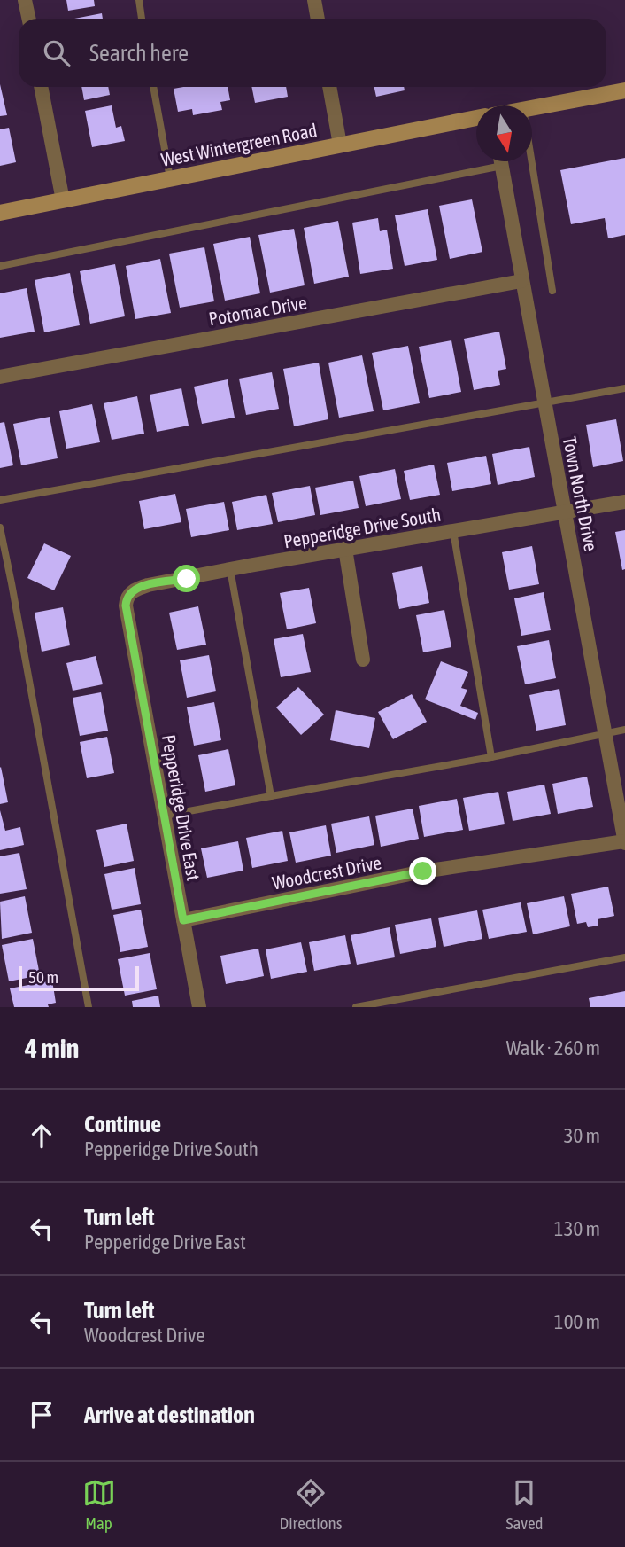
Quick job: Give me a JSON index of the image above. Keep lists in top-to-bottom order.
{
  "streets": {
    "street": [
      "West Wintergreen Road",
      "Potomac Drive",
      "Town North Drive",
      "Pepperidge Drive South",
      "Pepperidge Drive East",
      "Woodcrest Drive"
    ]
  },
  "crossings": [
    ["Potomac Drive", "Town North Drive"],
    ["Town North Drive", "Pepperidge Drive South"],
    ["Town North Drive", "Woodcrest Drive"],
    ["Pepperidge Drive South", "Pepperidge Drive East"],
    ["Pepperidge Drive East", "Woodcrest Drive"]
  ],
  "scale_bar": "50 m",
  "north": "bottom",
  "page": {
    "search": "Search here",
    "scale": "50 m",
    "heading": ["4 min", "Walk · 260 m"],
    "list": [
      ["Continue", "Pepperidge Drive South", "30 m"],
      ["Turn left", "Pepperidge Drive East", "130 m"],
      ["Turn left", "Woodcrest Drive", "100 m"],
      "Arrive at destination"
    ],
    "nav": ["Map", "Directions", "Saved"]
  }
}
